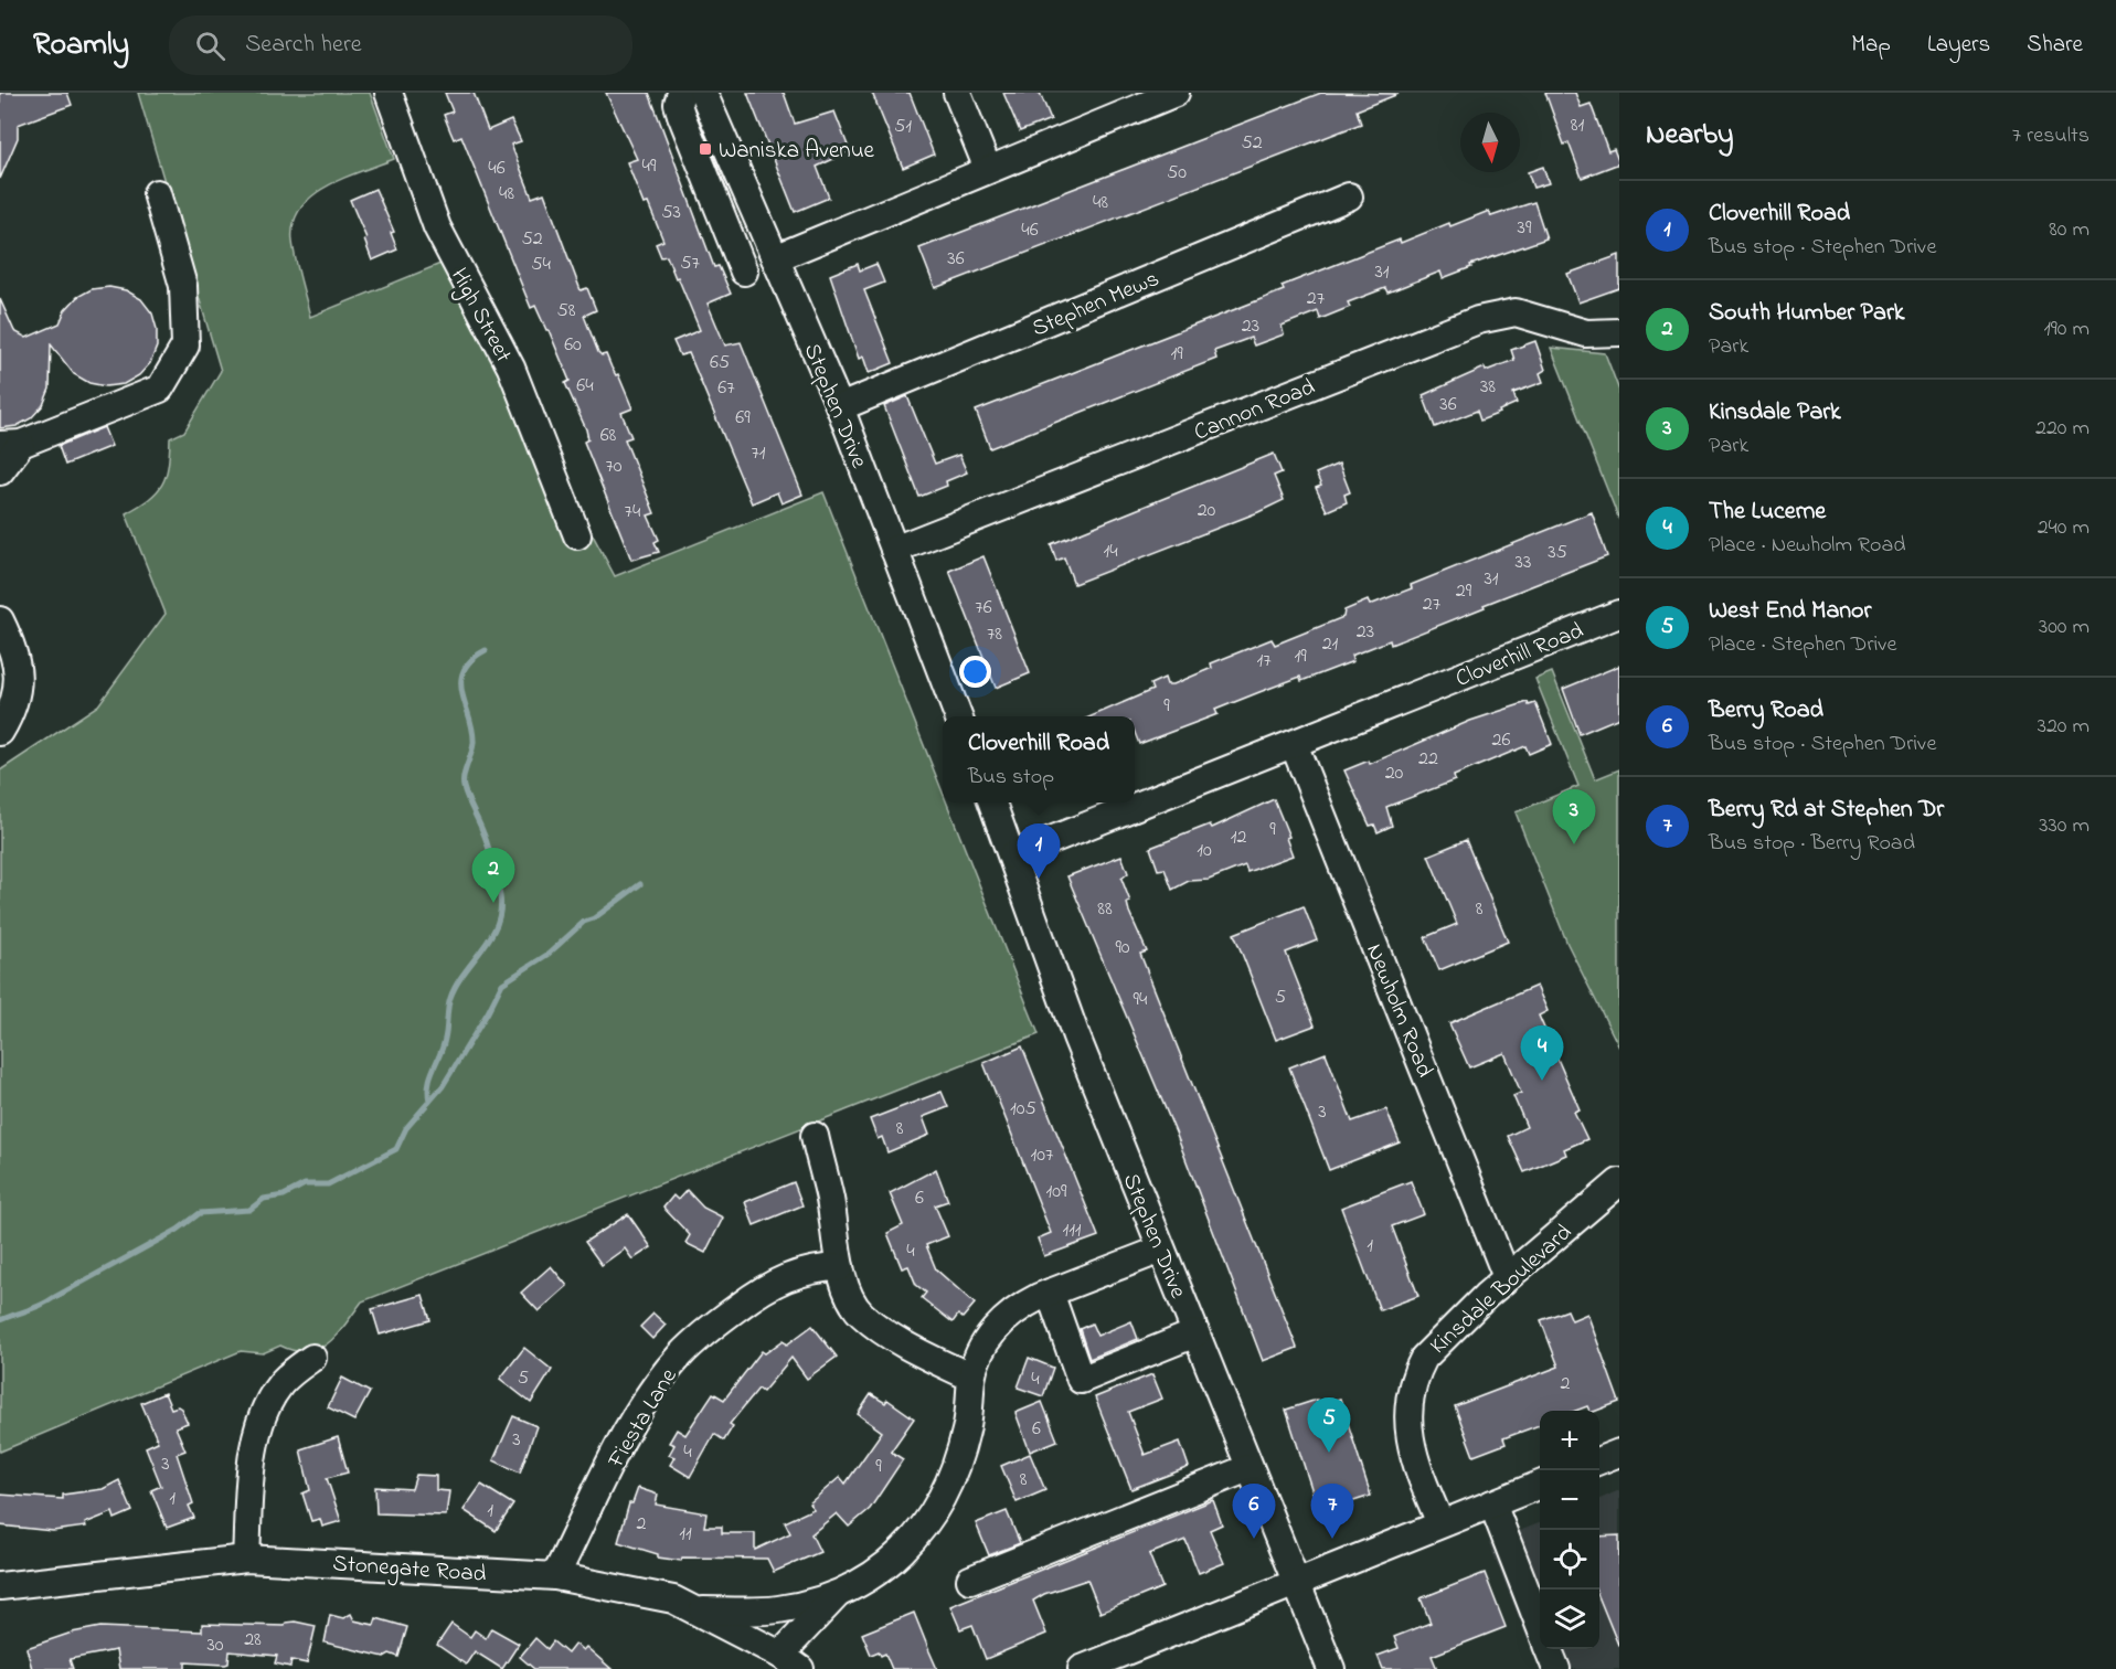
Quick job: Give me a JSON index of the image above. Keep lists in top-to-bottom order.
{
  "streets": {
    "street": [
      "Stephen Mews",
      "High Street",
      "Stephen Drive",
      "Cannon Road",
      "Cloverhill Road",
      "Newholm Road",
      "Kinsdale Boulevard",
      "Fiesta Lane",
      "Stonegate Road"
    ]
  },
  "crossings": [
    ["Stephen Mews", "Stephen Drive"],
    ["Stephen Drive", "Cannon Road"],
    ["Stephen Drive", "Cloverhill Road"],
    ["Cloverhill Road", "Newholm Road"],
    ["Newholm Road", "Kinsdale Boulevard"],
    ["Fiesta Lane", "Stonegate Road"]
  ],
  "places": {
    "transit": ["Waniska Avenue"]
  },
  "house_numbers": [
    "81",
    "51",
    "52",
    "49",
    "46",
    "50",
    "48",
    "48",
    "53",
    "39",
    "46",
    "52",
    "36",
    "57",
    "54",
    "31",
    "27",
    "58",
    "23",
    "60",
    "19",
    "65",
    "64",
    "38",
    "67",
    "36",
    "69",
    "68",
    "71",
    "70",
    "20",
    "74",
    "14",
    "35",
    "33",
    "31",
    "29",
    "27",
    "76",
    "23",
    "78",
    "21",
    "19",
    "17",
    "9",
    "26",
    "22",
    "20",
    "9",
    "12",
    "10",
    "88",
    "8",
    "90",
    "5",
    "94",
    "105",
    "3",
    "8",
    "107",
    "109",
    "6",
    "111",
    "1",
    "4",
    "5",
    "4",
    "2",
    "6",
    "3",
    "4",
    "3",
    "9",
    "8",
    "1",
    "1",
    "2",
    "11",
    "28",
    "30"
  ],
  "north": "bottom",
  "page": {
    "header": "Roamly",
    "search": "Search here",
    "nav": ["Map", "Layers", "Share"],
    "heading": ["Nearby", "7 results"],
    "list": [
      {
        "mark": "1",
        "name": "Cloverhill Road",
        "note": "Bus stop · Stephen Drive",
        "value": "80 m"
      },
      {
        "mark": "2",
        "name": "South Humber Park",
        "note": "Park",
        "value": "190 m"
      },
      {
        "mark": "3",
        "name": "Kinsdale Park",
        "note": "Park",
        "value": "220 m"
      },
      {
        "mark": "4",
        "name": "The Lucerne",
        "note": "Place · Newholm Road",
        "value": "240 m"
      },
      {
        "mark": "5",
        "name": "West End Manor",
        "note": "Place · Stephen Drive",
        "value": "300 m"
      },
      {
        "mark": "6",
        "name": "Berry Road",
        "note": "Bus stop · Stephen Drive",
        "value": "320 m"
      },
      {
        "mark": "7",
        "name": "Berry Rd at Stephen Dr",
        "note": "Bus stop · Berry Road",
        "value": "330 m"
      }
    ],
    "popup": ["Cloverhill Road", "Bus stop"],
    "pins": [
      "3",
      "1",
      "2",
      "4",
      "5",
      "6",
      "7"
    ],
    "map_buttons": ["+", "−"]
  }
}
